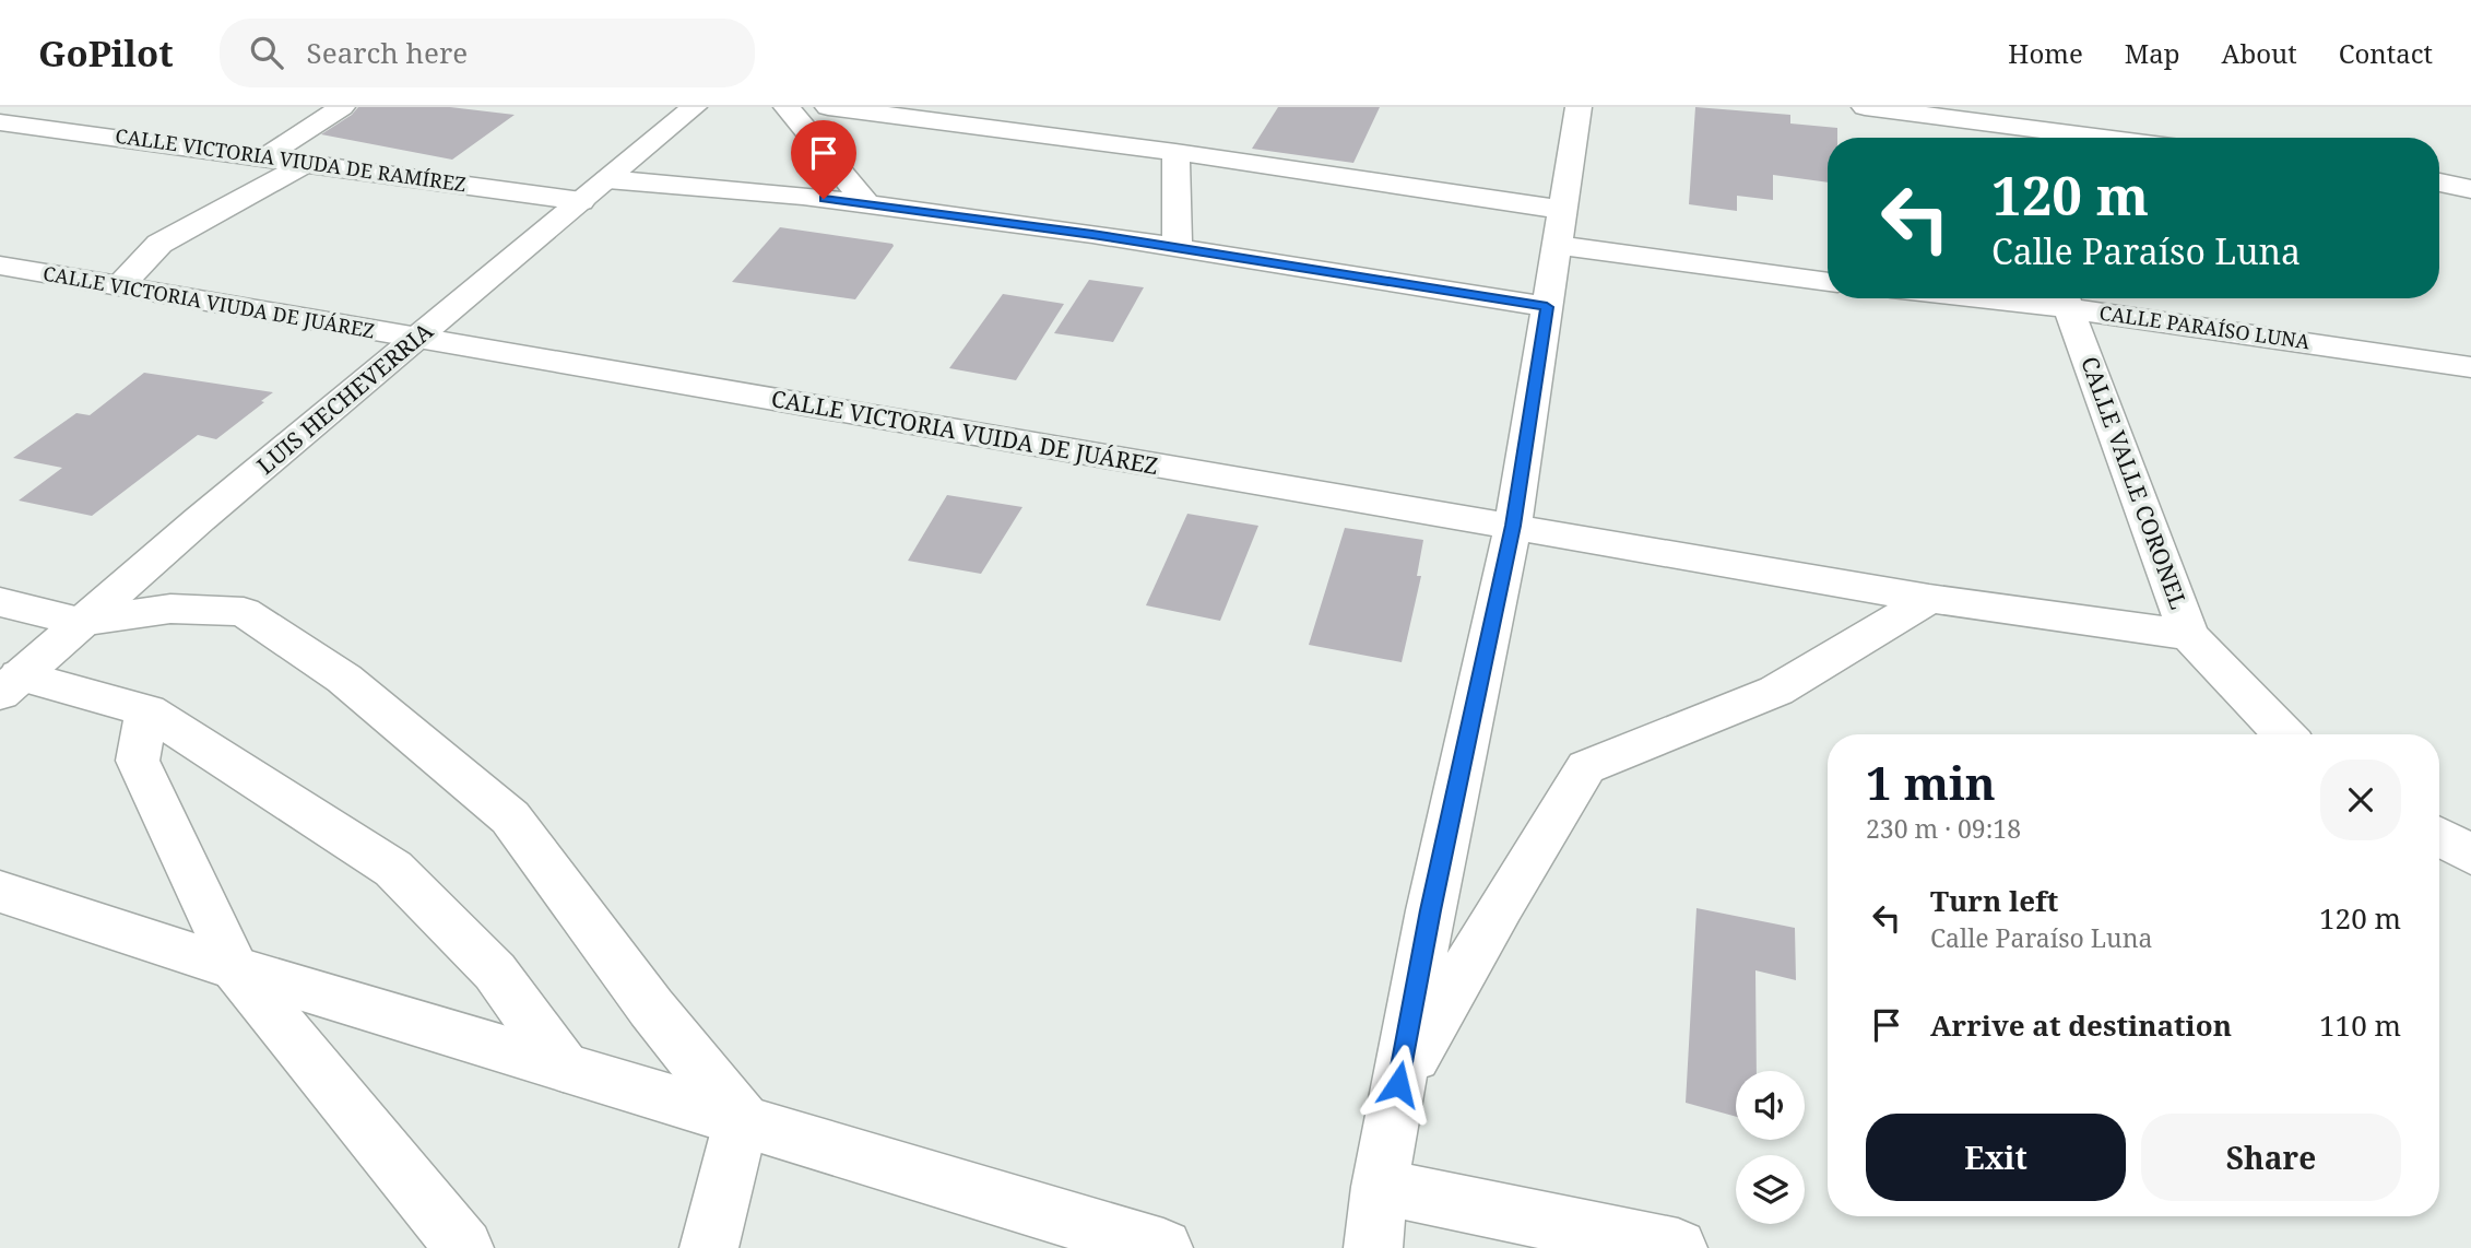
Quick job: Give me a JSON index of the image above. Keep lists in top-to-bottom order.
{
  "streets": {
    "street": [
      "CALLE VICTORIA VIUDA DE RAMÍREZ",
      "CALLE VICTORIA VIUDA DE JUÁREZ",
      "CALLE PARAÍSO LUNA",
      "LUIS HECHEVERRIA",
      "CALLE VICTORIA VUIDA DE JUÁREZ",
      "CALLE VALLE CORONEL"
    ]
  },
  "crossings": [
    ["CALLE VICTORIA VIUDA DE RAMÍREZ", "LUIS HECHEVERRIA"],
    ["CALLE VICTORIA VIUDA DE JUÁREZ", "LUIS HECHEVERRIA"],
    ["CALLE VICTORIA VIUDA DE JUÁREZ", "CALLE VICTORIA VUIDA DE JUÁREZ"],
    ["CALLE PARAÍSO LUNA", "CALLE VALLE CORONEL"],
    ["LUIS HECHEVERRIA", "CALLE VICTORIA VUIDA DE JUÁREZ"],
    ["CALLE VICTORIA VUIDA DE JUÁREZ", "CALLE VALLE CORONEL"]
  ],
  "page": {
    "header": "GoPilot",
    "search": "Search here",
    "nav": [
      "Home",
      "Map",
      "About",
      "Contact"
    ],
    "turn": ["120 m", "Calle Paraíso Luna"],
    "heading": ["1 min", "230 m · 09:18"],
    "list": [
      {
        "name": "Turn left",
        "note": "Calle Paraíso Luna",
        "value": "120 m"
      },
      {
        "name": "Arrive at destination",
        "value": "110 m"
      }
    ],
    "buttons": ["Exit", "Share"]
  }
}
